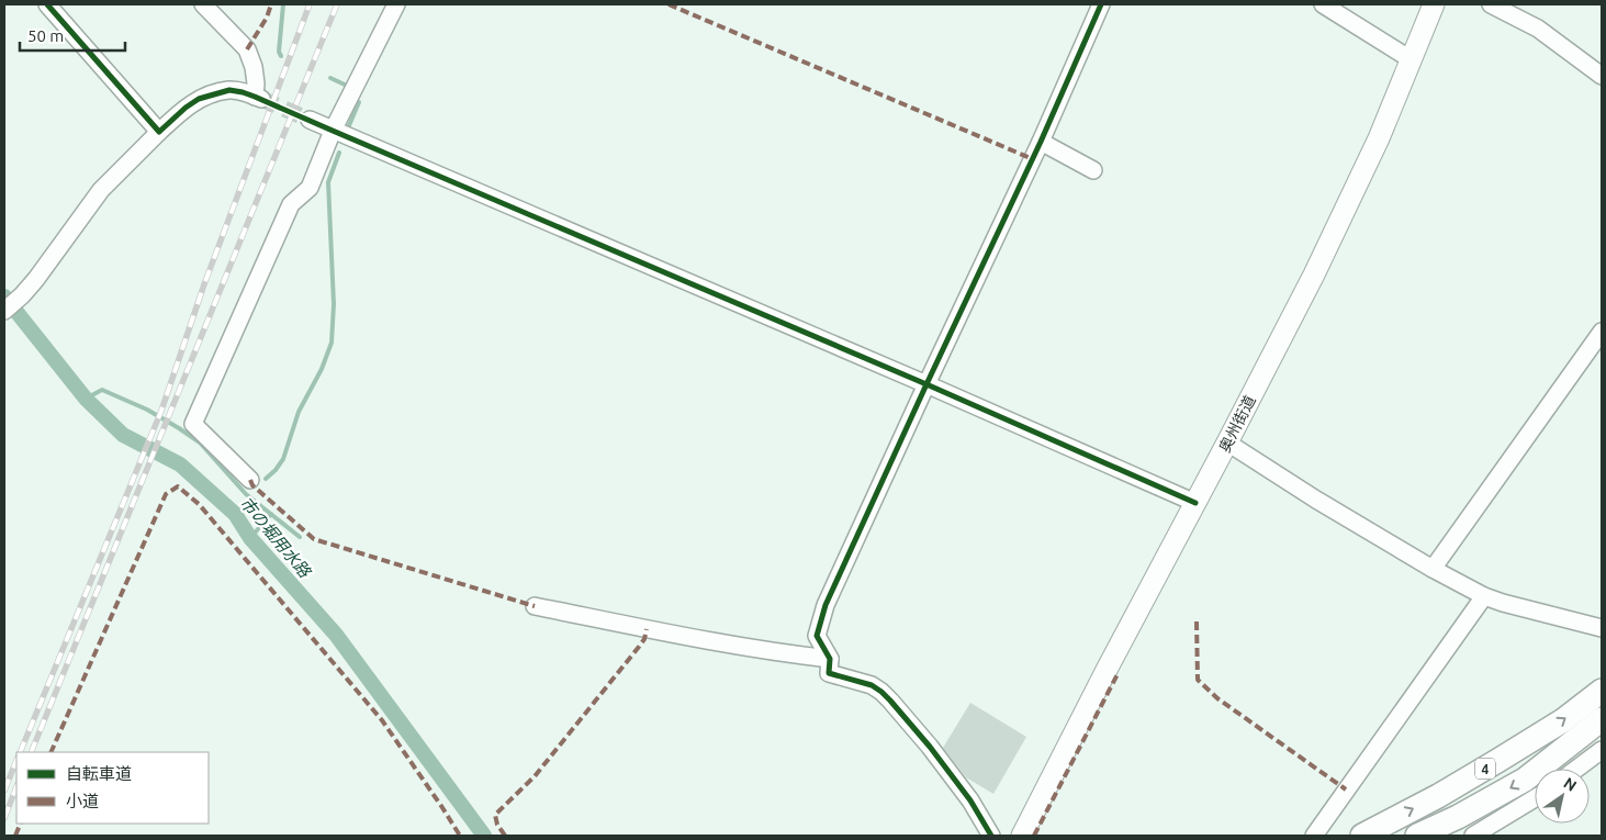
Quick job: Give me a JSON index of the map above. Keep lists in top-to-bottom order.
{
  "streets": {
    "highway": ["4"],
    "main road": ["奥州街道"]
  },
  "water": ["市の堀用水路"],
  "legend": ["自転車道", "小道"],
  "scale_bar": "50 m",
  "north": "top right"
}
